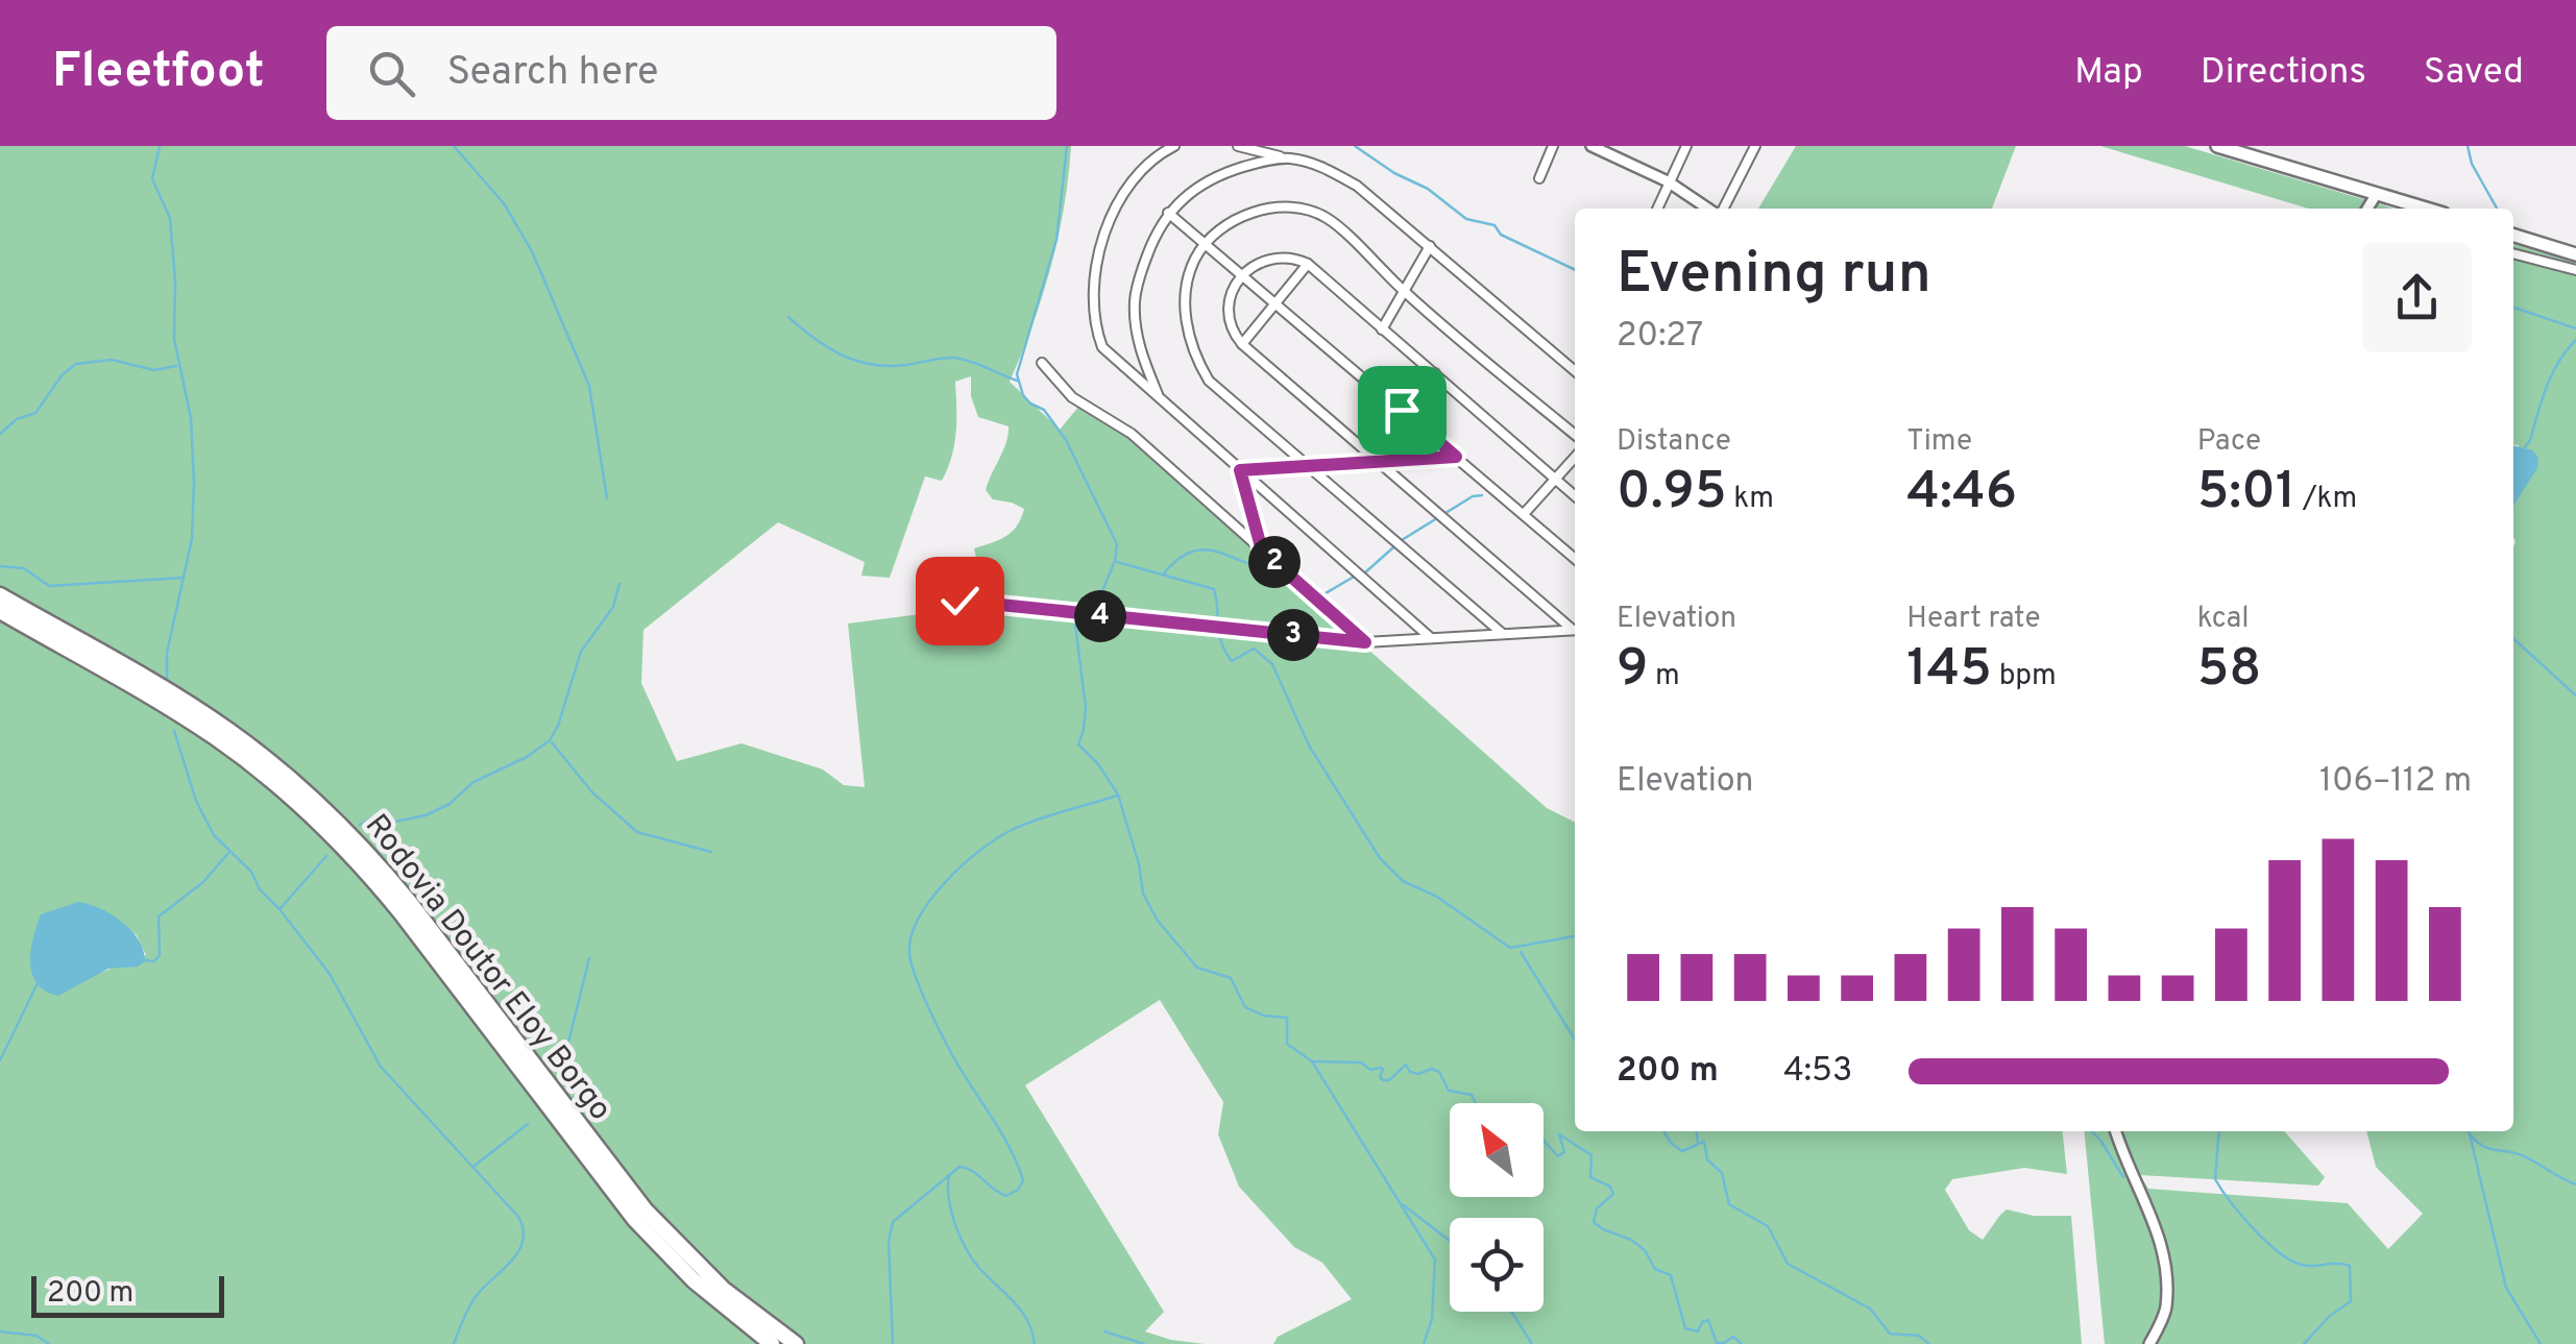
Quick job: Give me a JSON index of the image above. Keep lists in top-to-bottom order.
{
  "streets": {
    "highway": ["Rodovia Doutor Eloy Borgo"]
  },
  "scale_bar": "200 m",
  "north": "top left",
  "page": {
    "header": "Fleetfoot",
    "search": "Search here",
    "nav": ["Map", "Directions", "Saved"],
    "heading": ["Evening run", "20:27"],
    "stats": [
      ["Distance", "0.95 km"],
      ["Time", "4:46"],
      ["Pace", "5:01 /km"],
      ["Elevation", "9 m"],
      ["Heart rate", "145 bpm"],
      ["kcal", "58"]
    ],
    "pins": ["2", "4", "3"],
    "chart": ["Elevation", "106–112 m"],
    "list": [
      {
        "name": "200 m",
        "note": "4:53"
      }
    ],
    "scale": "200 m"
  }
}
